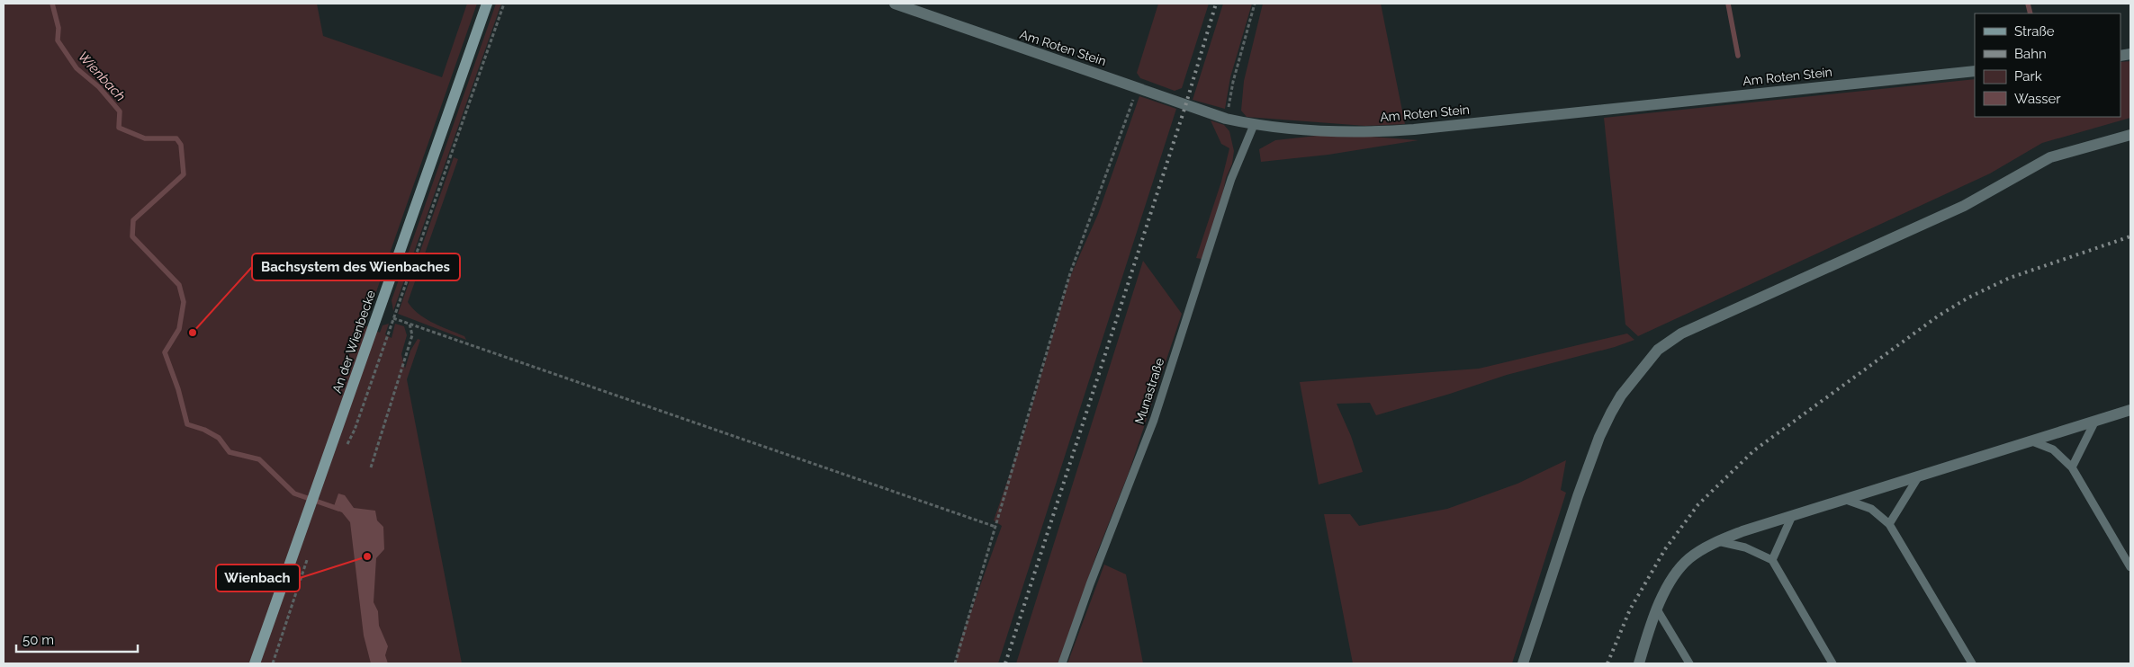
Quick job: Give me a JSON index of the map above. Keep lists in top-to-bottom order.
{
  "streets": {
    "street": ["Am Roten Stein", "An der Wienbecke"],
    "lane": ["Munastraße"]
  },
  "crossings": [
    ["Am Roten Stein", "Munastraße"]
  ],
  "water": ["Wienbach"],
  "places": ["Bachsystem des Wienbaches", "Wienbach"],
  "legend": [
    "Straße",
    "Bahn",
    "Park",
    "Wasser"
  ],
  "scale_bar": "50 m"
}
